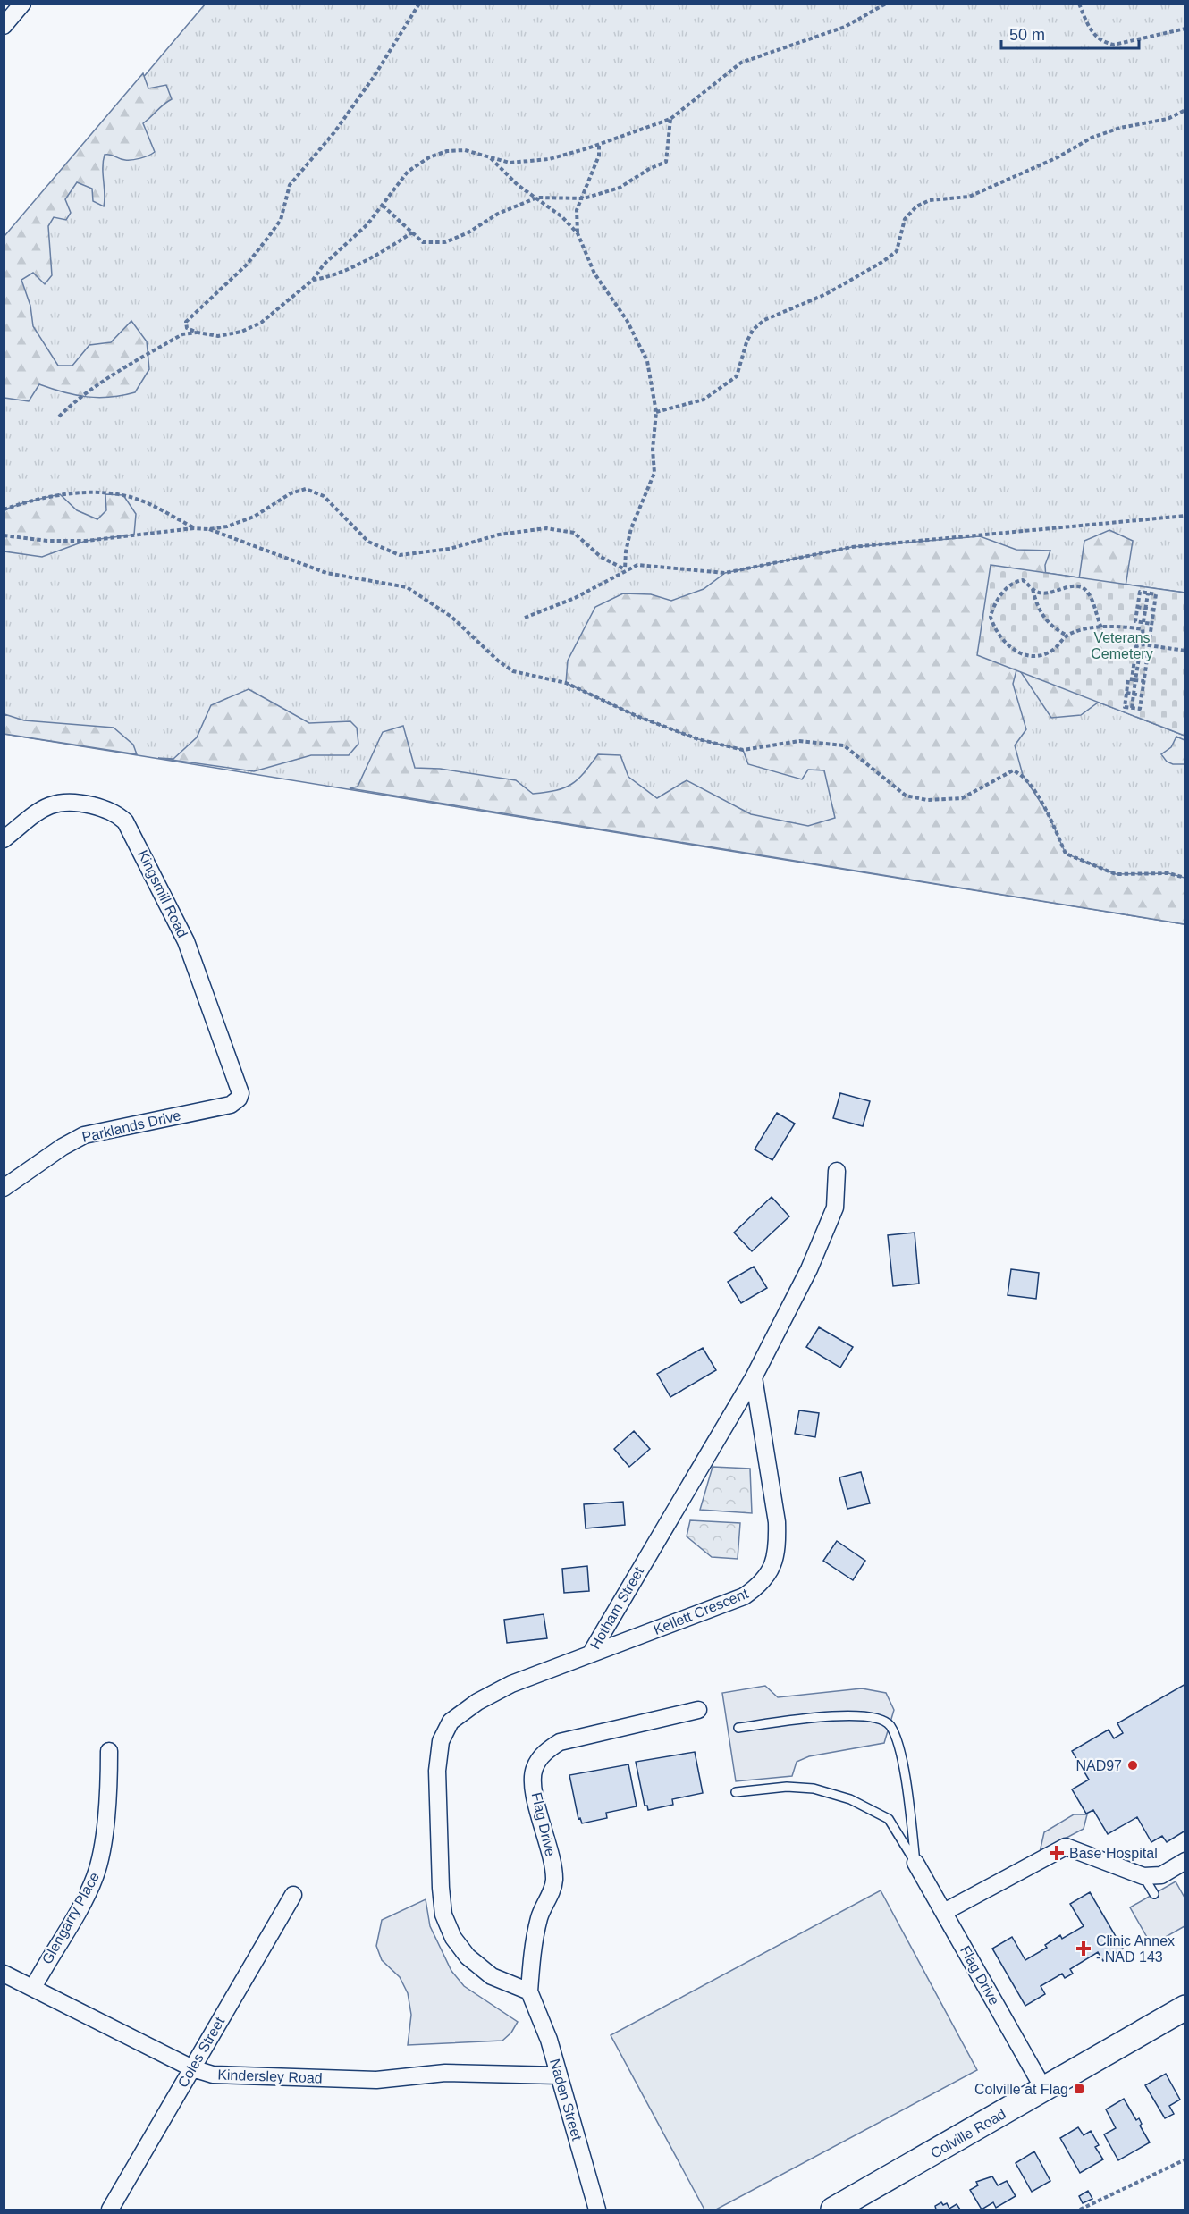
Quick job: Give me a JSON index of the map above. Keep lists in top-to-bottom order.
{
  "streets": {
    "street": [
      "Kingsmill Road",
      "Parklands Drive",
      "Hotham Street",
      "Kellett Crescent",
      "Flag Drive",
      "Glengarry Place",
      "Coles Street",
      "Kindersley Road",
      "Naden Street",
      "Colville Road"
    ]
  },
  "crossings": [
    ["Kingsmill Road", "Parklands Drive"],
    ["Hotham Street", "Kellett Crescent"],
    ["Hotham Street", "Flag Drive"],
    ["Hotham Street", "Naden Street"],
    ["Flag Drive", "Naden Street"],
    ["Flag Drive", "Colville Road"],
    ["Glengarry Place", "Kindersley Road"],
    ["Coles Street", "Kindersley Road"],
    ["Kindersley Road", "Naden Street"]
  ],
  "parks": ["Veterans Cemetery"],
  "places": {
    "other": ["NAD97"],
    "health": ["Base Hospital", "Clinic Annex - NAD 143"],
    "transit": ["Colville at Flag"]
  },
  "scale_bar": "50 m"
}
